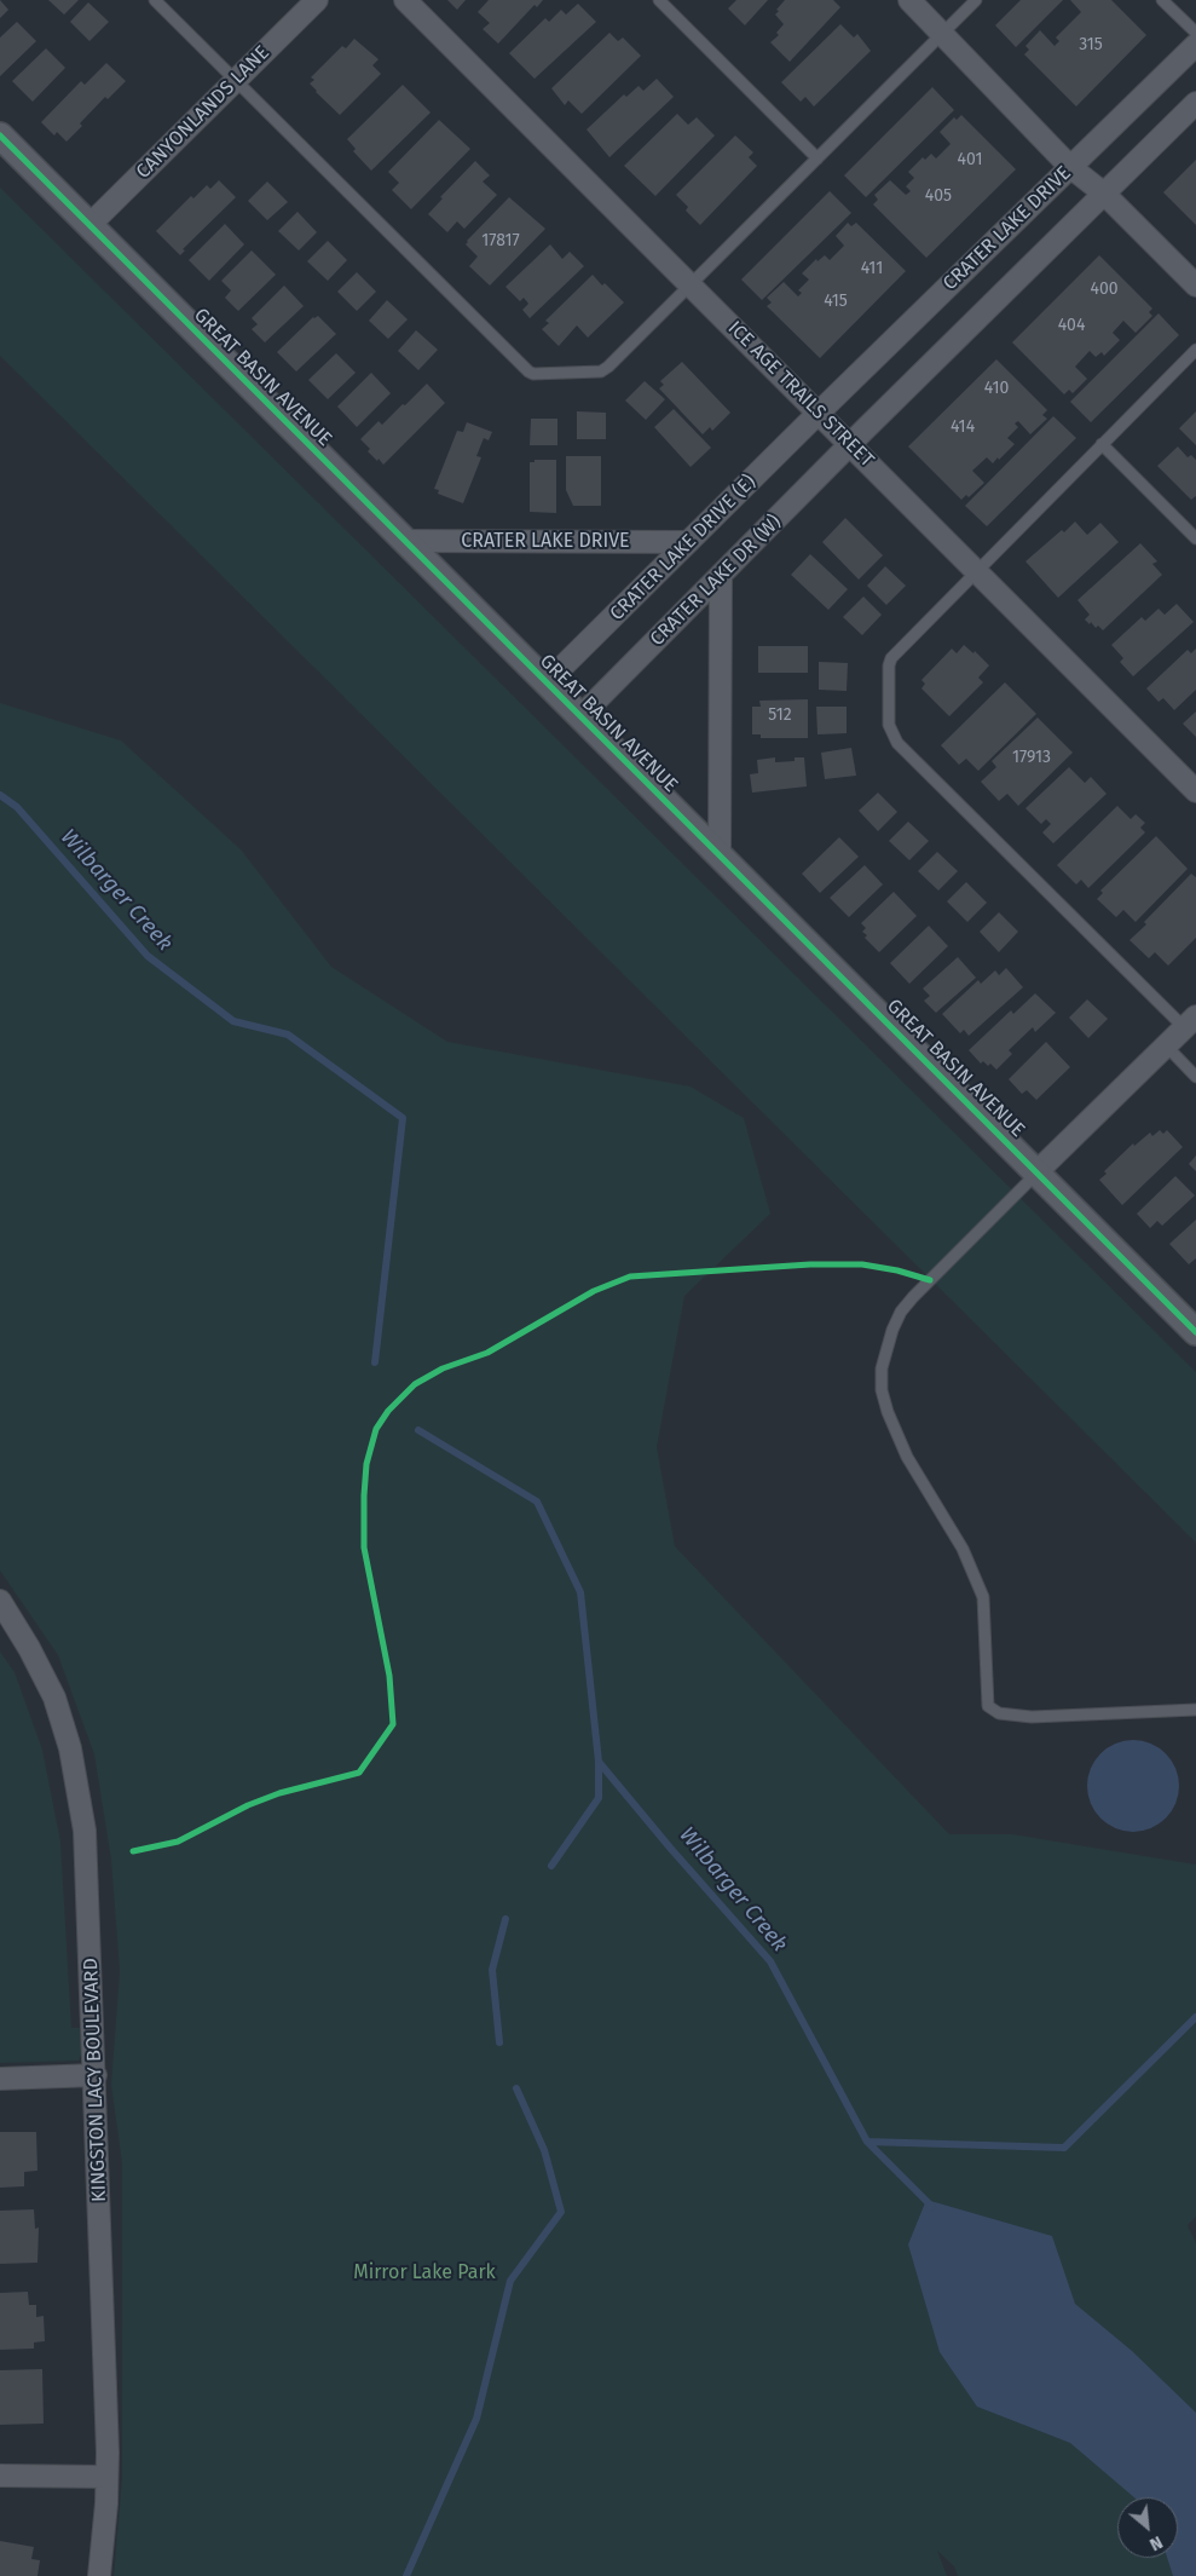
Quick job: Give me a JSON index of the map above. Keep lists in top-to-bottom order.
{
  "streets": {
    "street": [
      "CANYONLANDS LANE",
      "CRATER LAKE DRIVE",
      "GREAT BASIN AVENUE",
      "ICE AGE TRAILS STREET",
      "CRATER LAKE DRIVE (E)",
      "CRATER LAKE DR (W)",
      "KINGSTON LACY BOULEVARD"
    ]
  },
  "crossings": [
    ["CANYONLANDS LANE", "GREAT BASIN AVENUE"],
    ["CRATER LAKE DRIVE", "GREAT BASIN AVENUE"],
    ["CRATER LAKE DRIVE", "ICE AGE TRAILS STREET"],
    ["CRATER LAKE DRIVE", "CRATER LAKE DRIVE (E)"],
    ["GREAT BASIN AVENUE", "CRATER LAKE DRIVE (E)"],
    ["GREAT BASIN AVENUE", "CRATER LAKE DR (W)"],
    ["ICE AGE TRAILS STREET", "CRATER LAKE DRIVE (E)"],
    ["ICE AGE TRAILS STREET", "CRATER LAKE DR (W)"]
  ],
  "water": ["Wilbarger Creek"],
  "parks": ["Mirror Lake Park"],
  "house_numbers": [
    "315",
    "401",
    "405",
    "17817",
    "411",
    "400",
    "415",
    "404",
    "410",
    "414",
    "512",
    "17913"
  ],
  "north": "bottom right"
}
